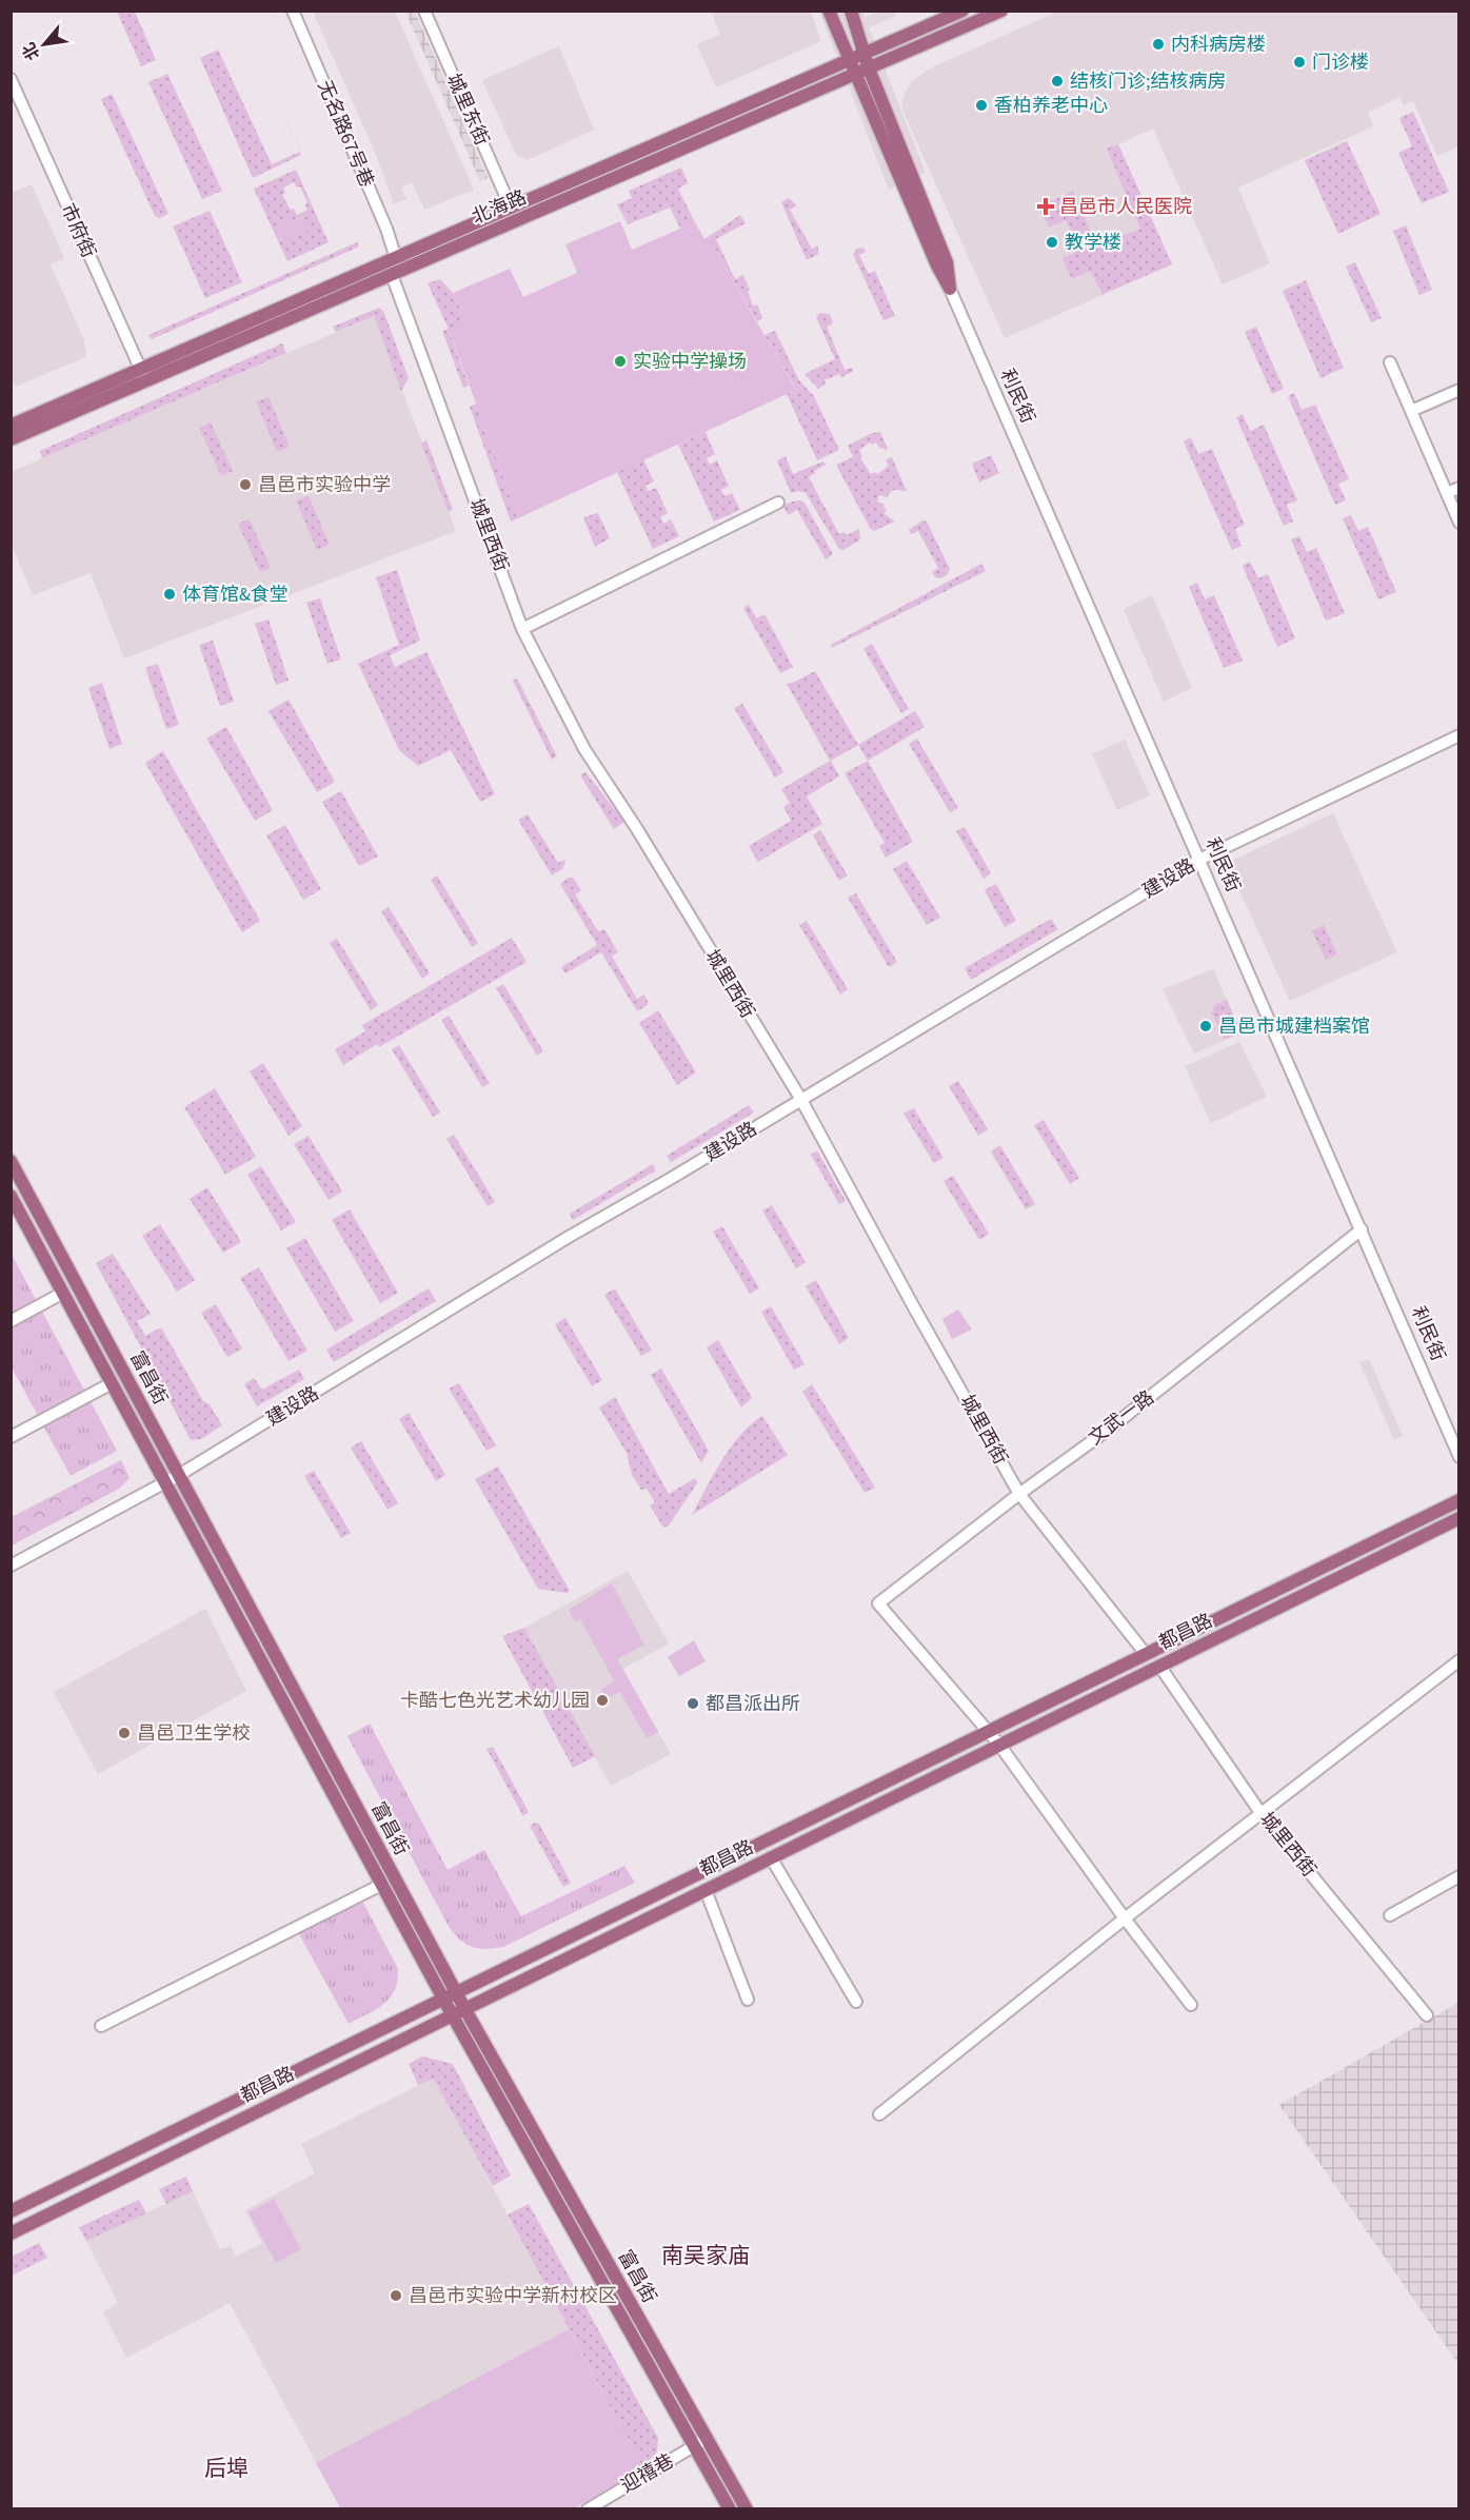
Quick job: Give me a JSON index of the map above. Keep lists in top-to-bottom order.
{
  "streets": {
    "main road": [
      "北海路",
      "利民街",
      "富昌街",
      "都昌路"
    ],
    "street": [
      "城里东街",
      "无名路67号巷",
      "市府街",
      "城里西街",
      "建设路",
      "文武一路",
      "迎禧巷"
    ]
  },
  "crossings": [
    ["城里东街", "北海路"],
    ["无名路67号巷", "北海路"],
    ["北海路", "市府街"],
    ["北海路", "利民街"],
    ["北海路", "城里西街"],
    ["利民街", "建设路"],
    ["利民街", "文武一路"],
    ["城里西街", "建设路"],
    ["城里西街", "文武一路"],
    ["城里西街", "都昌路"],
    ["建设路", "富昌街"],
    ["富昌街", "都昌路"],
    ["富昌街", "迎禧巷"],
    ["文武一路", "都昌路"]
  ],
  "districts": ["南吴家庙", "后埠"],
  "places": {
    "other": [
      "内科病房楼",
      "门诊楼",
      "结核门诊;结核病房",
      "香柏养老中心",
      "教学楼",
      "实验中学操场",
      "昌邑市实验中学",
      "体育馆&食堂",
      "昌邑市城建档案馆",
      "卡酷七色光艺术幼儿园",
      "都昌派出所",
      "昌邑卫生学校",
      "昌邑市实验中学新村校区"
    ],
    "health": ["昌邑市人民医院"]
  },
  "north": "bottom left"
}
